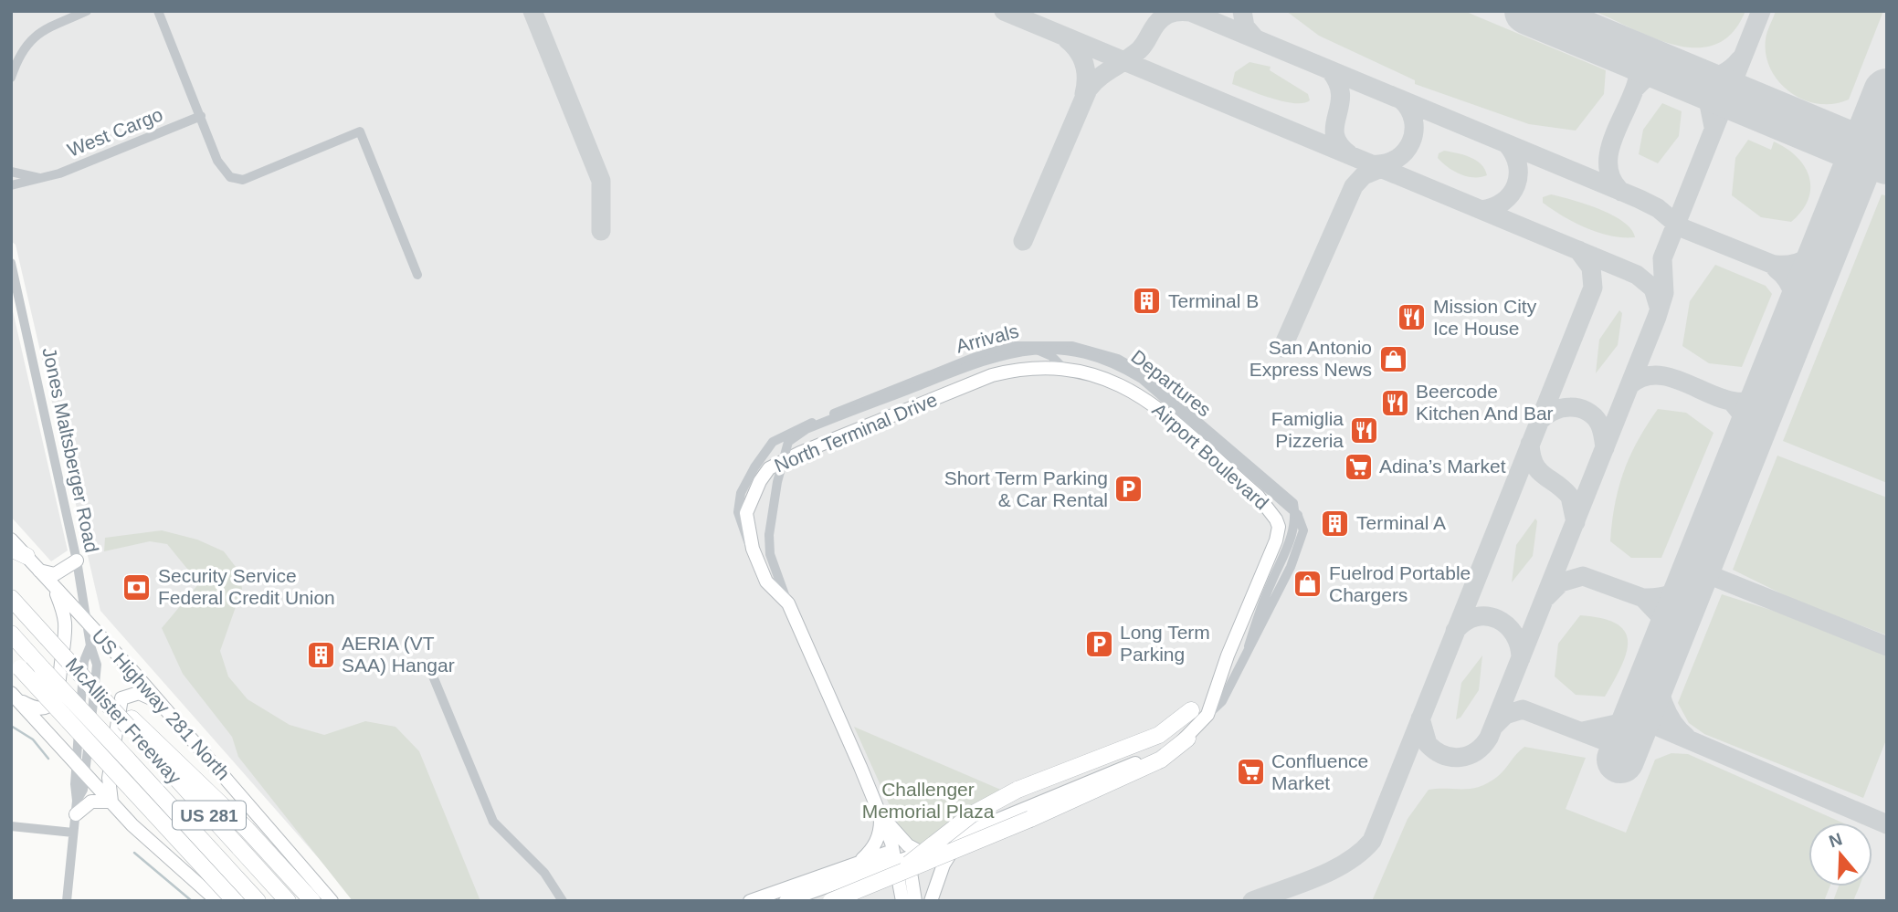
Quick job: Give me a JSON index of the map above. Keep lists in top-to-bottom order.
{
  "streets": {
    "highway": ["McAllister Freeway", "US 281"],
    "main road": ["North Terminal Drive", "Airport Boulevard", "US Highway 281 North"],
    "street": [
      "West Cargo",
      "Arrivals",
      "Departures",
      "Jones Maltsberger Road"
    ]
  },
  "crossings": [
    ["Arrivals", "Departures"],
    ["Arrivals", "North Terminal Drive"],
    ["Departures", "North Terminal Drive"],
    ["North Terminal Drive", "Airport Boulevard"],
    ["Jones Maltsberger Road", "US Highway 281 North"]
  ],
  "parks": ["Challenger Memorial Plaza"],
  "places": {
    "building": ["Terminal B", "Terminal A", "AERIA (VT SAA) Hangar"],
    "restaurant": ["Mission City Ice House", "Beercode Kitchen And Bar", "Famiglia Pizzeria"],
    "shop": ["San Antonio Express News", "Fuelrod Portable Chargers"],
    "supermarket": ["Adina’s Market", "Confluence Market"],
    "parking": ["Short Term Parking & Car Rental", "Long Term Parking"],
    "bank": ["Security Service Federal Credit Union"]
  },
  "north": "top"
}
